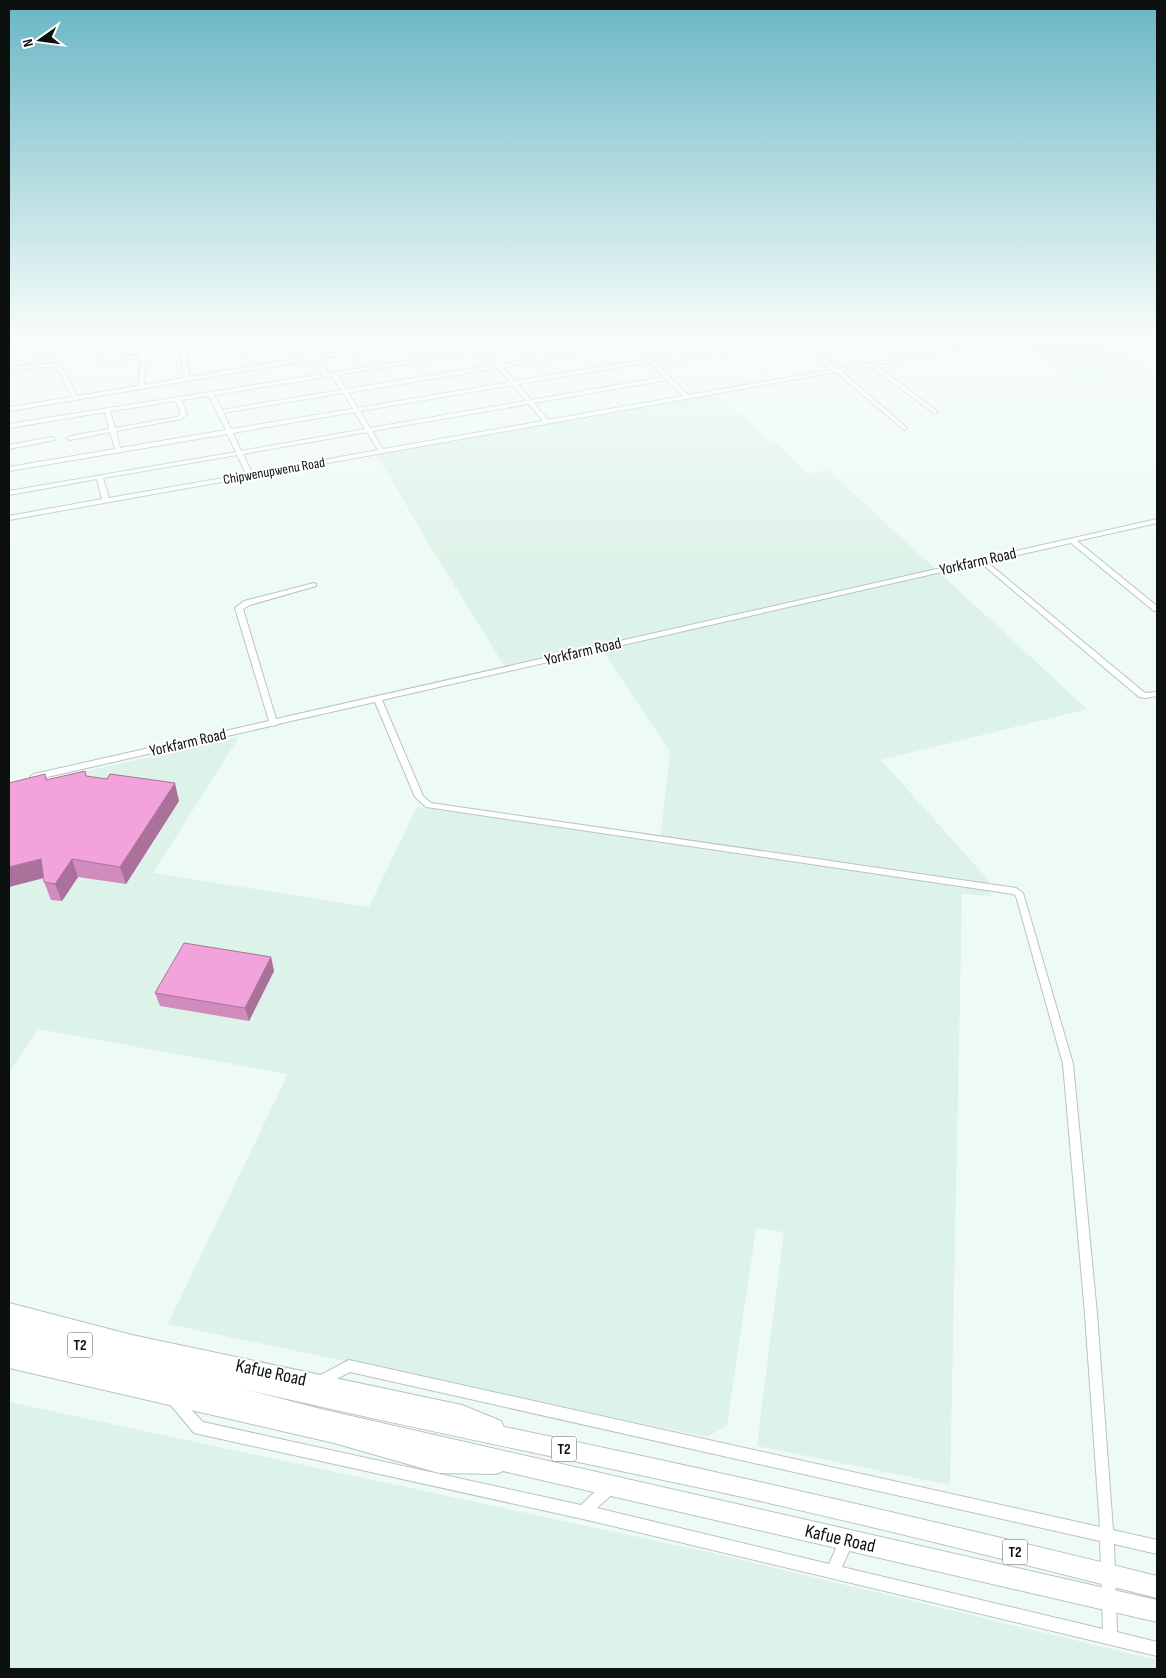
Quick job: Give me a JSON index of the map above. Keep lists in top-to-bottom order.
{
  "streets": {
    "main road": ["T2", "Kafue Road"],
    "street": ["Chipwenupwenu Road", "Yorkfarm Road"]
  },
  "north": "left"
}
